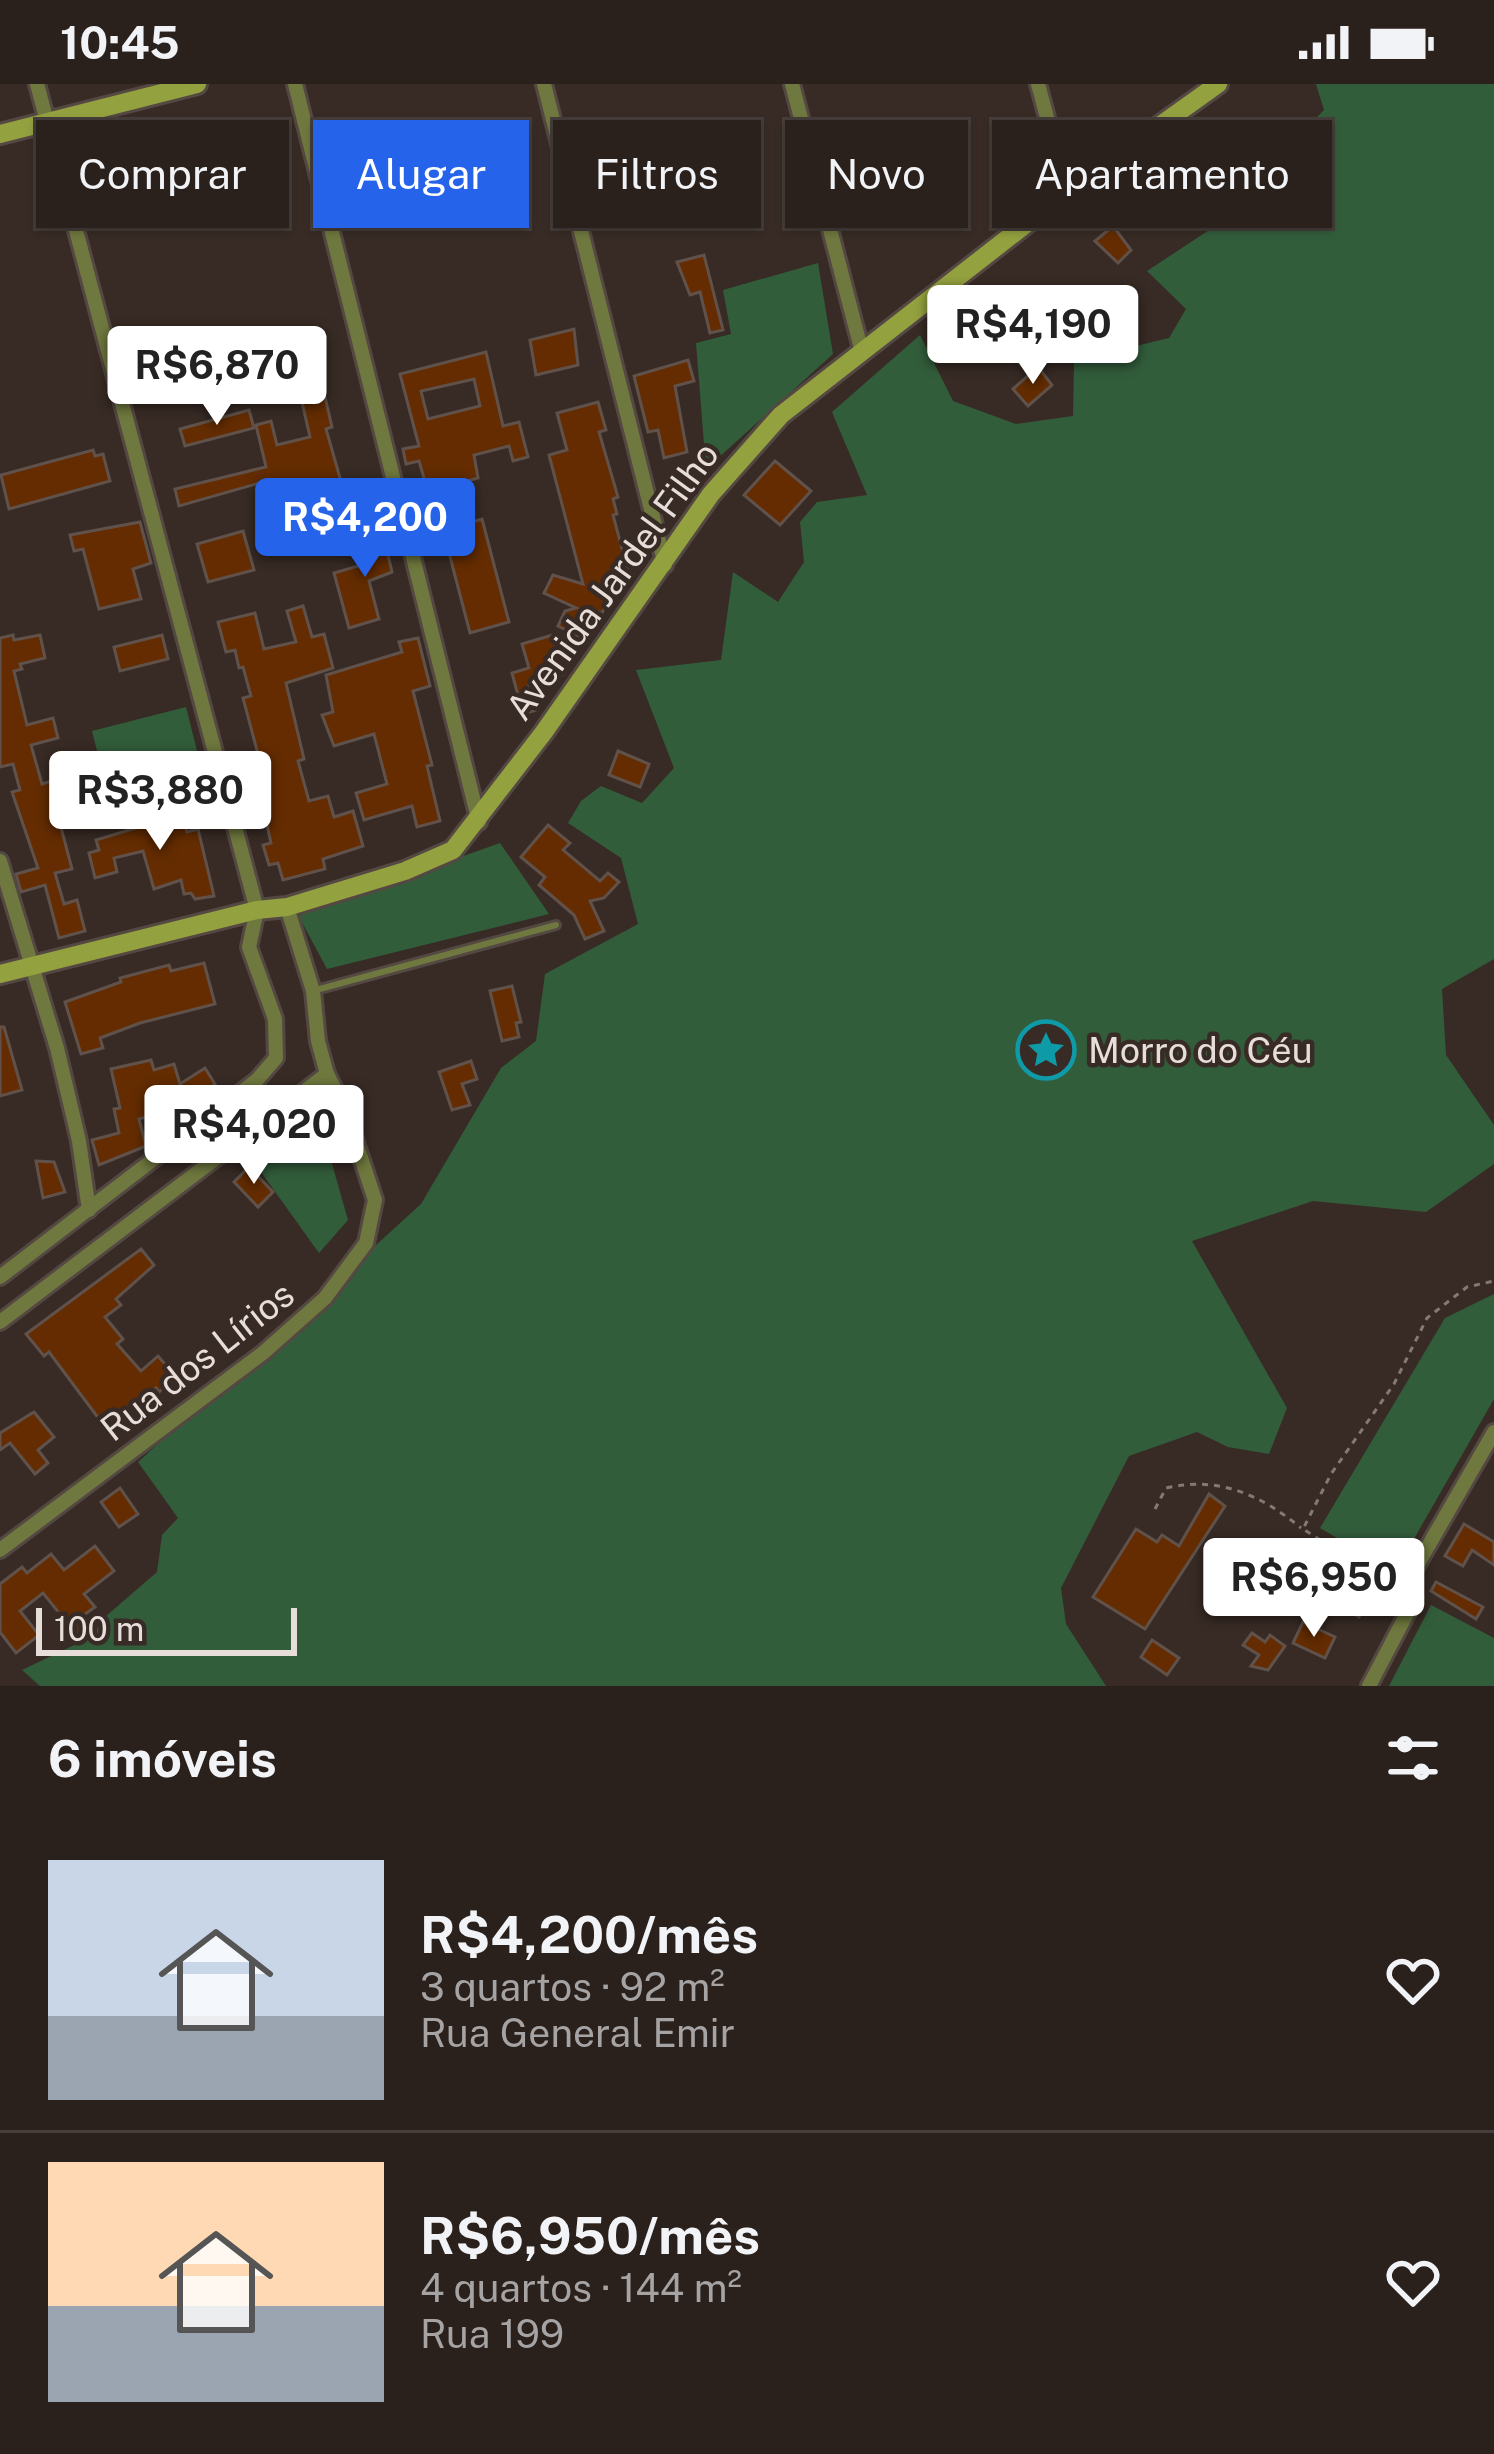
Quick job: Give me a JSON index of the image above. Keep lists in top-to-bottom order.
{
  "streets": {
    "main road": ["Avenida Jardel Filho"],
    "street": ["Rua dos Lírios"]
  },
  "crossings": [
    ["Avenida Jardel Filho", "Rua dos Lírios"]
  ],
  "places": {
    "place": ["Morro do Céu"]
  },
  "scale_bar": "100 m",
  "page": {
    "status": "10:45",
    "chip": [
      "Comprar",
      "Alugar",
      "Filtros",
      "Novo",
      "Apartamento"
    ],
    "price": [
      "R$4,190",
      "R$6,870",
      "R$4,200",
      "R$3,880",
      "R$4,020",
      "R$6,950"
    ],
    "scale": "100 m",
    "heading": "6 imóveis",
    "list": [
      {
        "name": "R$4,200/mês",
        "note": "3 quartos · 92 m² · Rua General Emir"
      },
      {
        "name": "R$6,950/mês",
        "note": "4 quartos · 144 m² · Rua 199"
      }
    ]
  }
}
